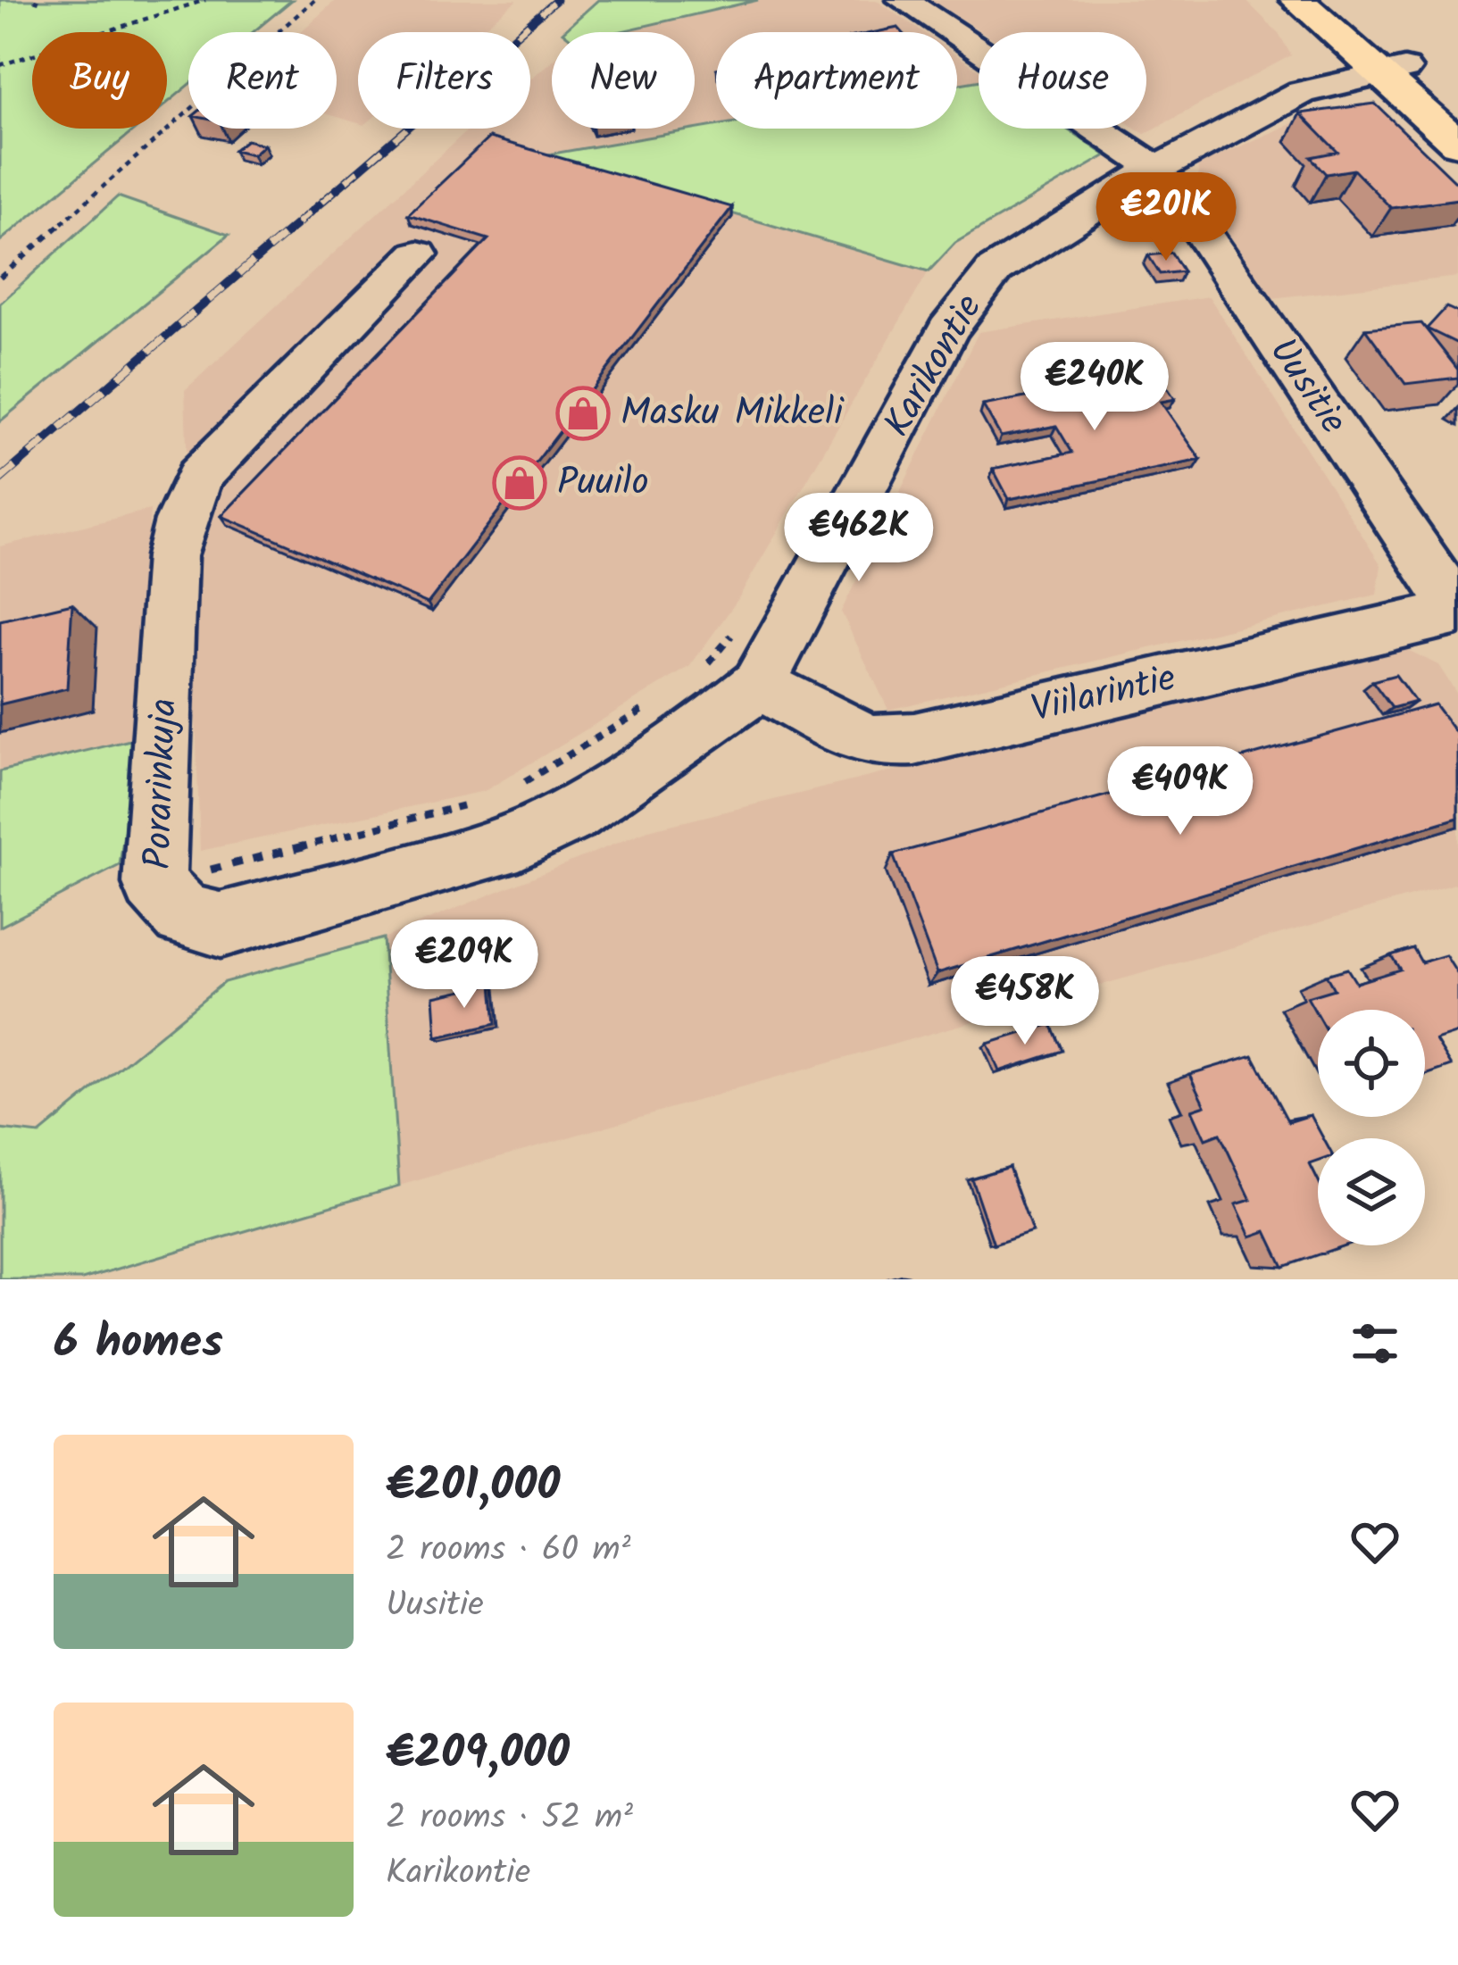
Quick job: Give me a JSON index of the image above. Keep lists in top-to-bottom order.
{
  "streets": {
    "street": [
      "Karikontie",
      "Uusitie",
      "Viilarintie",
      "Porarinkuja"
    ]
  },
  "crossings": [
    ["Karikontie", "Uusitie"],
    ["Karikontie", "Viilarintie"],
    ["Karikontie", "Porarinkuja"],
    ["Uusitie", "Viilarintie"]
  ],
  "places": {
    "shop": ["Masku Mikkeli", "Puuilo"]
  },
  "page": {
    "chip": [
      "Buy",
      "Rent",
      "Filters",
      "New",
      "Apartment",
      "House"
    ],
    "price": [
      "€201K",
      "€240K",
      "€462K",
      "€409K",
      "€209K",
      "€458K"
    ],
    "heading": "6 homes",
    "list": [
      {
        "name": "€201,000",
        "note": "2 rooms · 60 m² · Uusitie"
      },
      {
        "name": "€209,000",
        "note": "2 rooms · 52 m² · Karikontie"
      }
    ]
  }
}
